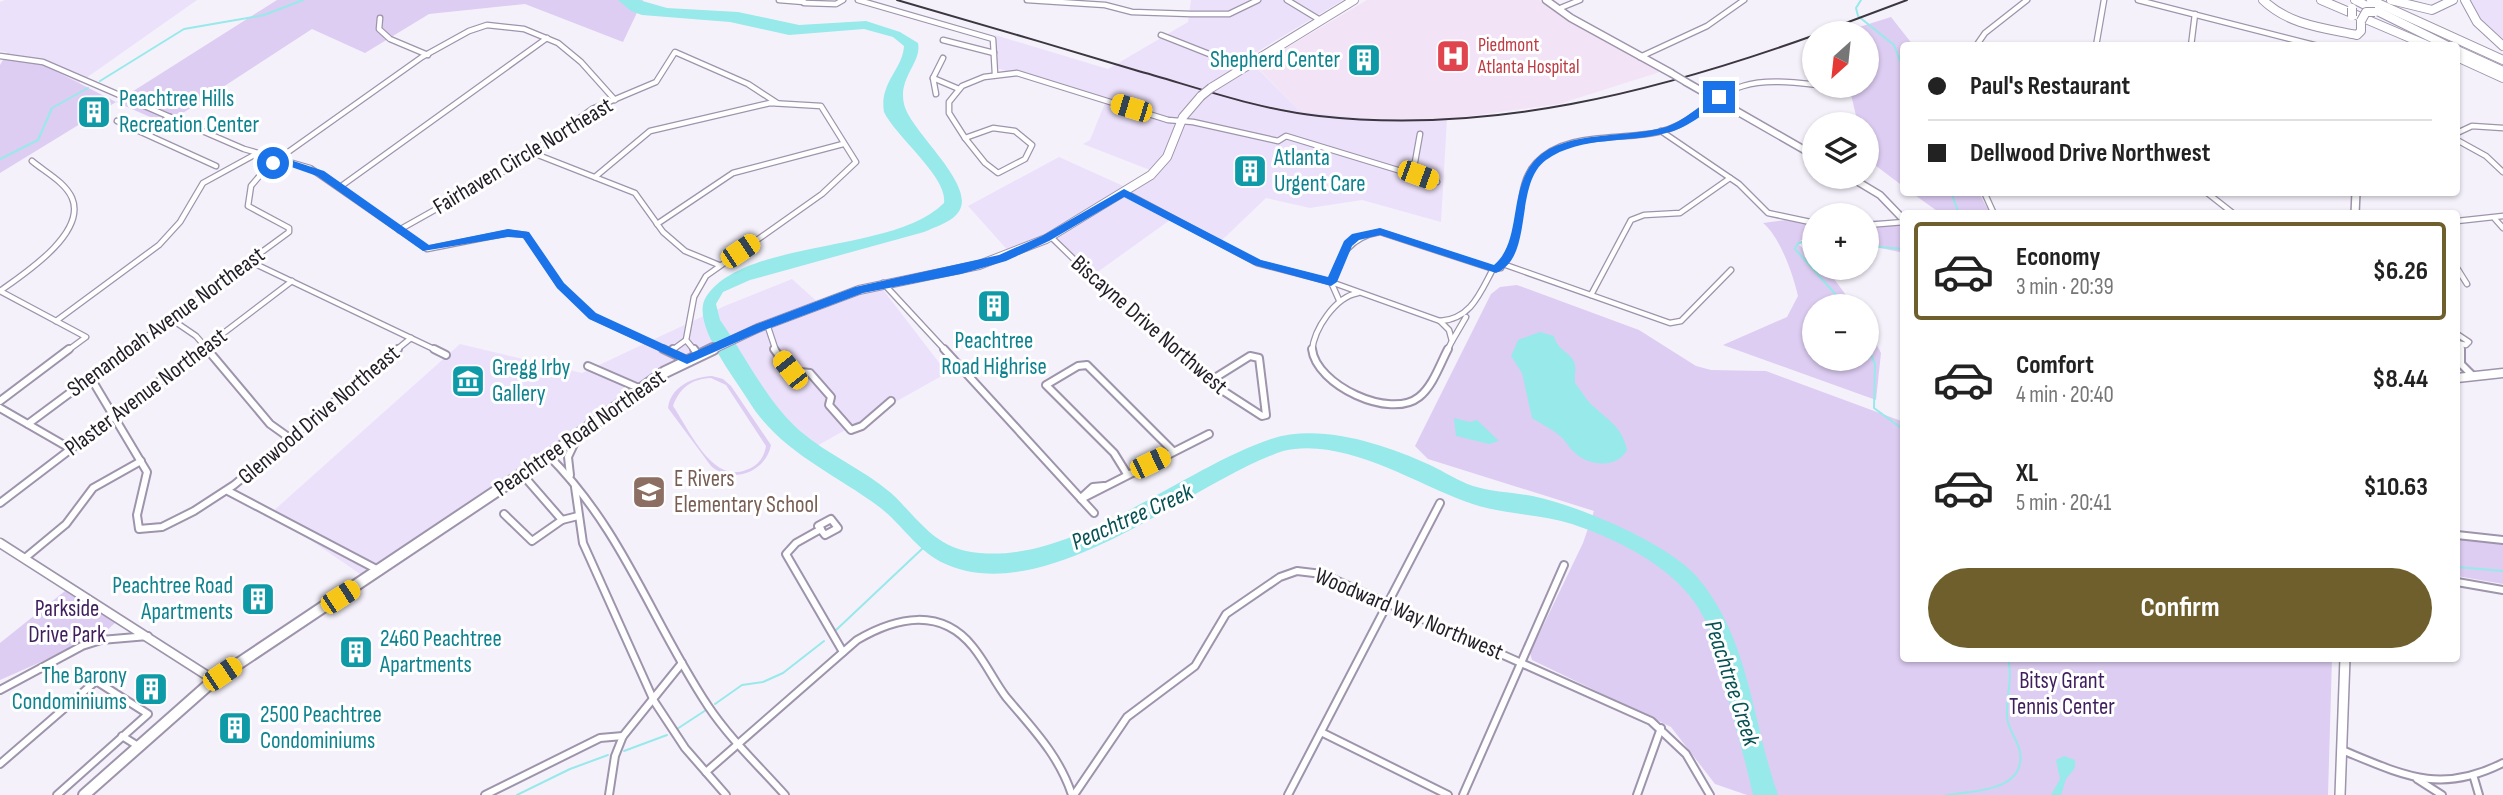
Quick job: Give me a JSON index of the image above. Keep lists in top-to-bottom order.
{
  "streets": {
    "highway": ["Peachtree Road Northeast"],
    "street": [
      "Fairhaven Circle Northeast",
      "Shenandoah Avenue Northeast",
      "Biscayne Drive Northwest",
      "Plaster Avenue Northeast",
      "Glenwood Drive Northeast",
      "Woodward Way Northwest"
    ]
  },
  "crossings": [
    ["Biscayne Drive Northwest", "Peachtree Road Northeast"]
  ],
  "water": ["Peachtree Creek"],
  "parks": ["Parkside Drive Park", "Bitsy Grant Tennis Center"],
  "places": {
    "hospital": ["Piedmont Atlanta Hospital"],
    "building": [
      "Shepherd Center",
      "Peachtree Hills Recreation Center",
      "Atlanta Urgent Care",
      "Peachtree Road Highrise",
      "Peachtree Road Apartments",
      "2460 Peachtree Apartments",
      "The Barony Condominiums",
      "2500 Peachtree Condominiums"
    ],
    "museum": ["Gregg Irby Gallery"],
    "school or university": ["E Rivers Elementary School"]
  },
  "north": "bottom left",
  "page": {
    "map_buttons": ["+", "−"],
    "banner": ["Paul's Restaurant", "Dellwood Drive Northwest"],
    "list": [
      {
        "name": "Economy",
        "note": "3 min · 20:39",
        "value": "$6.26"
      },
      {
        "name": "Comfort",
        "note": "4 min · 20:40",
        "value": "$8.44"
      },
      {
        "name": "XL",
        "note": "5 min · 20:41",
        "value": "$10.63"
      }
    ],
    "buttons": "Confirm"
  }
}
